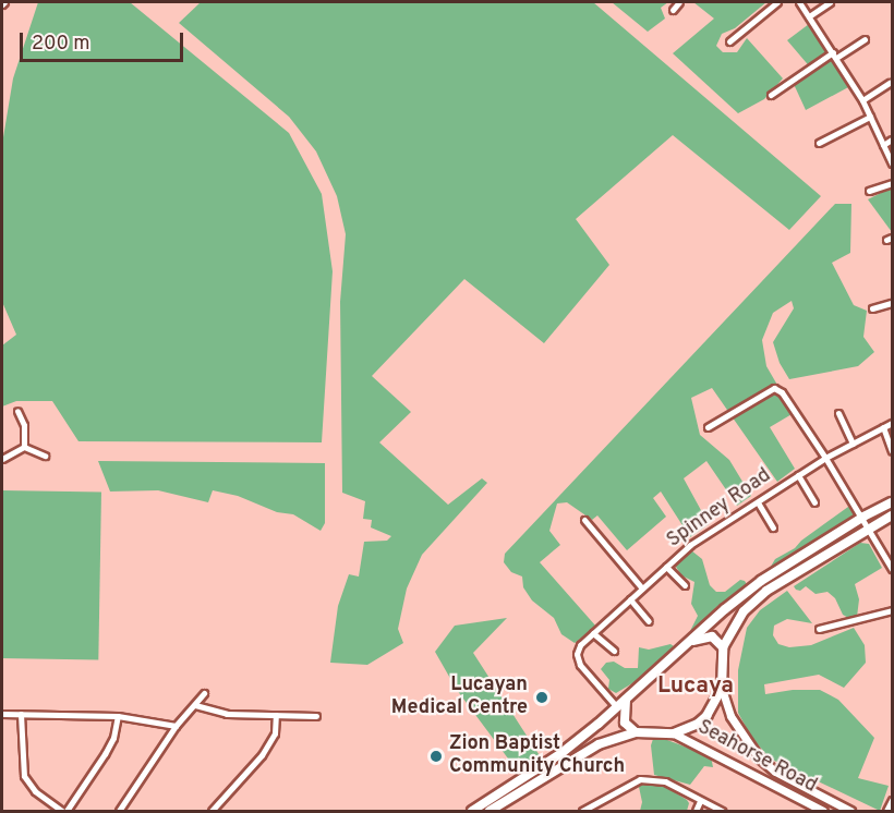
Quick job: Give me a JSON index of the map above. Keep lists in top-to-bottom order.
{
  "streets": {
    "main road": ["Seahorse Road"],
    "street": ["Spinney Road"]
  },
  "districts": ["Lucaya"],
  "places": ["Lucayan Medical Centre", "Zion Baptist Community Church"],
  "scale_bar": "200 m"
}
